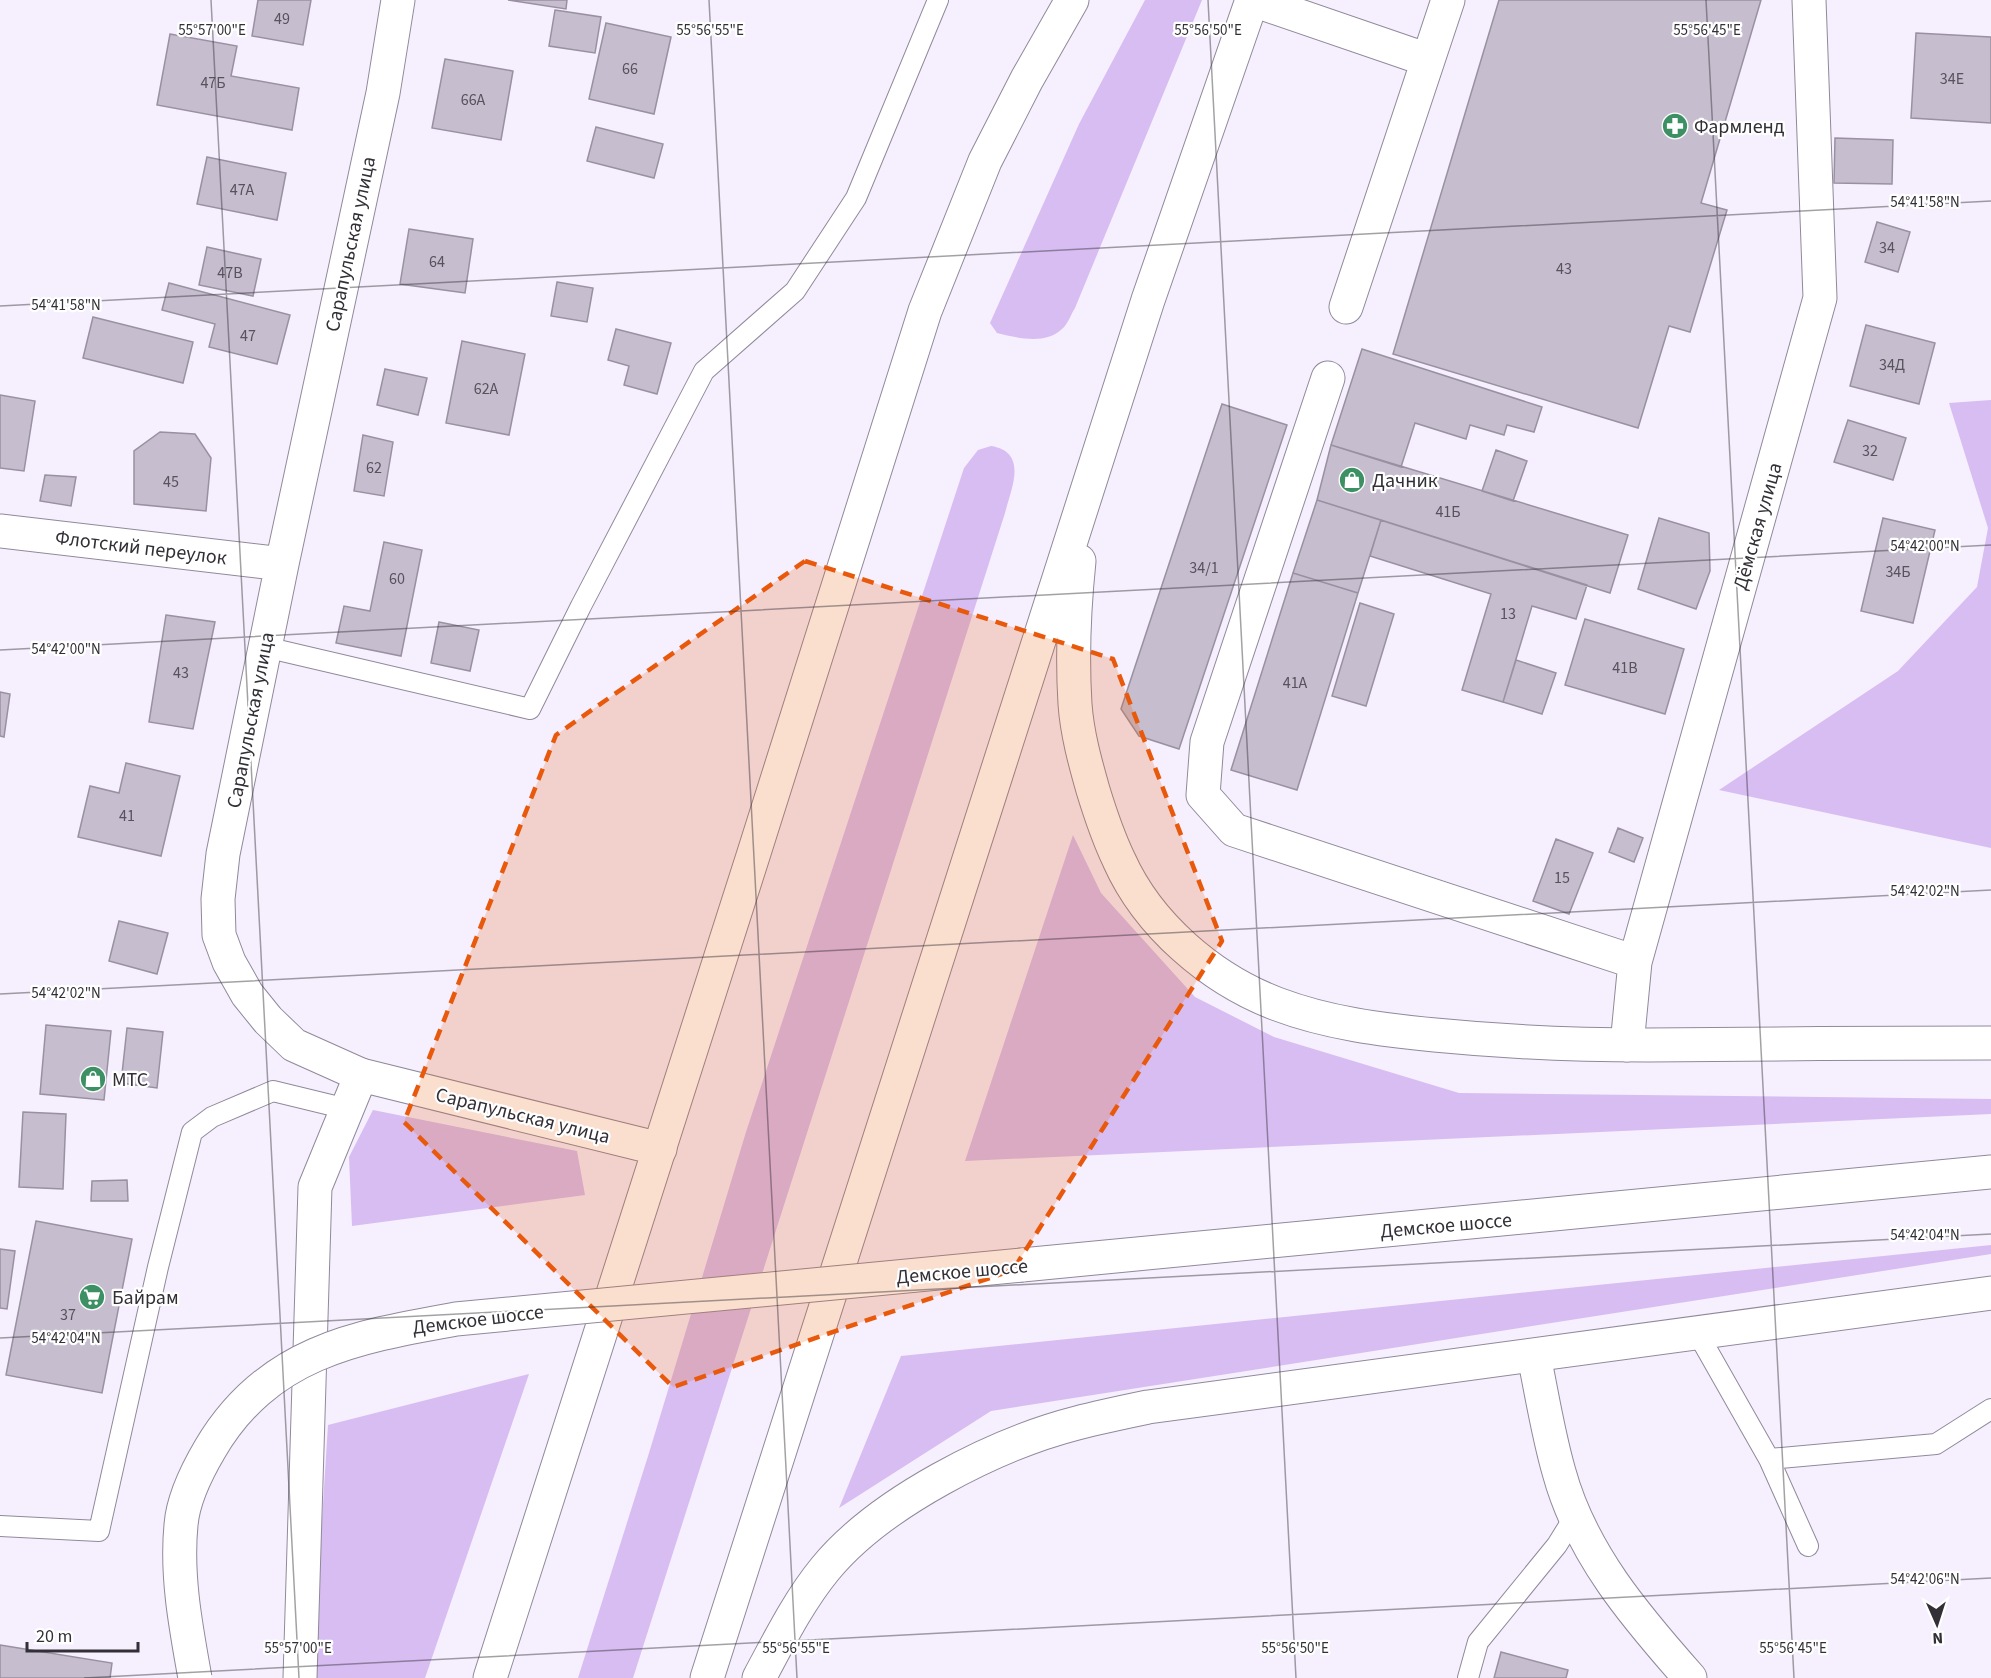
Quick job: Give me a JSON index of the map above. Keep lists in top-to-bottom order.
{
  "streets": {
    "main road": [
      "Сарапульская улица",
      "Дёмская улица",
      "Флотский переулок",
      "Демское шоссе"
    ]
  },
  "crossings": [
    ["Сарапульская улица", "Флотский переулок"]
  ],
  "places": {
    "pharmacy": ["Фармленд"],
    "shop": ["Дачник", "МТС"],
    "supermarket": ["Байрам"]
  },
  "house_numbers": [
    "49",
    "66",
    "34Е",
    "47Б",
    "66А",
    "47А",
    "34",
    "64",
    "43",
    "47В",
    "47",
    "34Д",
    "62А",
    "32",
    "62",
    "45",
    "41Б",
    "34/1",
    "34Б",
    "60",
    "13",
    "41В",
    "43",
    "41А",
    "41",
    "15",
    "37"
  ],
  "scale_bar": "20 m",
  "north": "bottom",
  "coordinates": [
    "55°57'00\"E",
    "55°56'55\"E",
    "55°56'50\"E",
    "55°56'45\"E",
    "54°41'58\"N",
    "54°42'00\"N",
    "54°42'02\"N",
    "54°42'04\"N",
    "54°42'06\"N"
  ]
}
